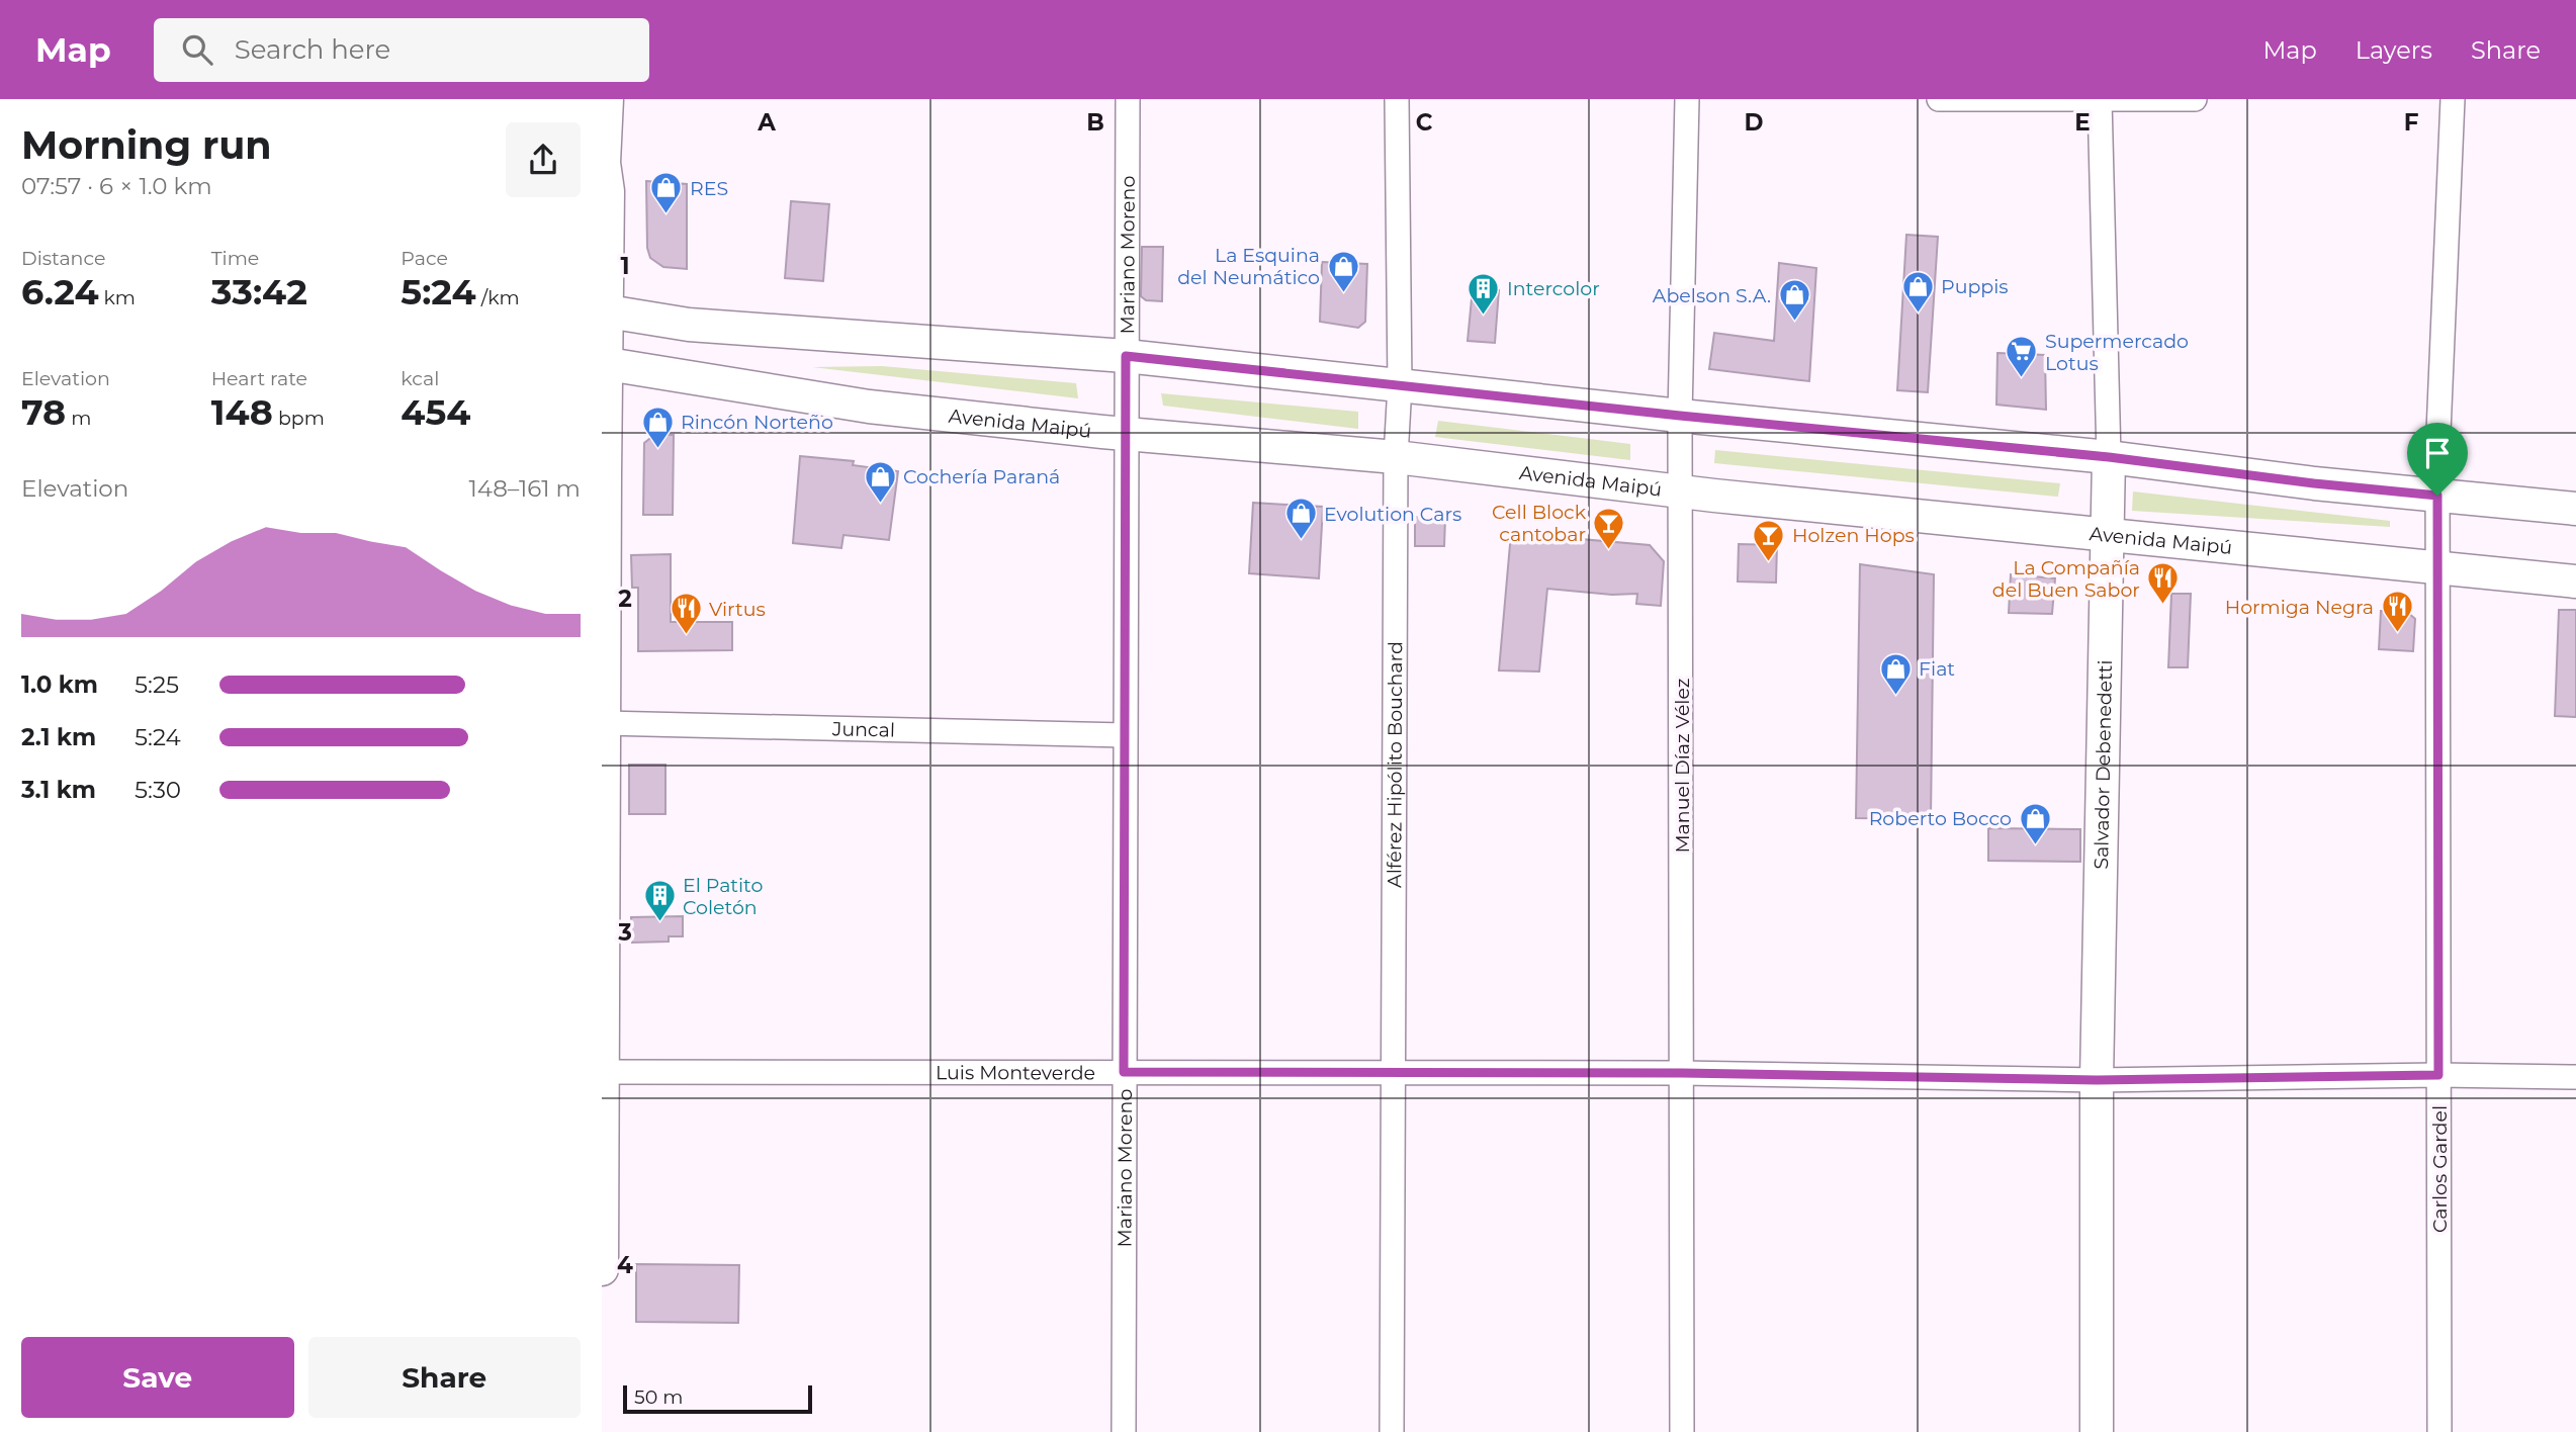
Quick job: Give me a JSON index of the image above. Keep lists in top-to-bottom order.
{
  "streets": {
    "main road": ["Avenida Maipú", "Salvador Debenedetti"],
    "street": [
      "Mariano Moreno",
      "Juncal",
      "Alférez Hipólito Bouchard",
      "Manuel Díaz Vélez",
      "Luis Monteverde",
      "Carlos Gardel"
    ]
  },
  "crossings": [
    ["Mariano Moreno", "Avenida Maipú"],
    ["Mariano Moreno", "Juncal"],
    ["Mariano Moreno", "Luis Monteverde"],
    ["Avenida Maipú", "Alférez Hipólito Bouchard"],
    ["Avenida Maipú", "Manuel Díaz Vélez"],
    ["Avenida Maipú", "Salvador Debenedetti"],
    ["Avenida Maipú", "Carlos Gardel"],
    ["Alférez Hipólito Bouchard", "Luis Monteverde"],
    ["Manuel Díaz Vélez", "Luis Monteverde"],
    ["Salvador Debenedetti", "Luis Monteverde"],
    ["Luis Monteverde", "Carlos Gardel"]
  ],
  "places": {
    "shop": [
      "RES",
      "La Esquina del Neumático",
      "Puppis",
      "Abelson S.A.",
      "Rincón Norteño",
      "Cochería Paraná",
      "Evolution Cars",
      "Fiat",
      "Roberto Bocco"
    ],
    "building": ["Intercolor", "El Patito Coletón"],
    "supermarket": ["Supermercado Lotus"],
    "bar": ["Cell Block cantobar", "Holzen Hops"],
    "restaurant": ["La Compañía del Buen Sabor", "Hormiga Negra", "Virtus"]
  },
  "scale_bar": "50 m",
  "page": {
    "header": "Map",
    "search": "Search here",
    "nav": ["Map", "Layers", "Share"],
    "heading": ["Morning run", "07:57 · 6 × 1.0 km"],
    "stats": [
      ["Distance", "6.24 km"],
      ["Time", "33:42"],
      ["Pace", "5:24 /km"],
      ["Elevation", "78 m"],
      ["Heart rate", "148 bpm"],
      ["kcal", "454"]
    ],
    "chart": ["Elevation", "148–161 m"],
    "list": [
      {
        "name": "1.0 km",
        "note": "5:25"
      },
      {
        "name": "2.1 km",
        "note": "5:24"
      },
      {
        "name": "3.1 km",
        "note": "5:30"
      }
    ],
    "buttons": ["Save", "Share"],
    "scale": "50 m"
  },
  "grid": {
    "columns": [
      "A",
      "B",
      "C",
      "D",
      "E",
      "F"
    ],
    "rows": [
      "1",
      "2",
      "3",
      "4"
    ]
  }
}
